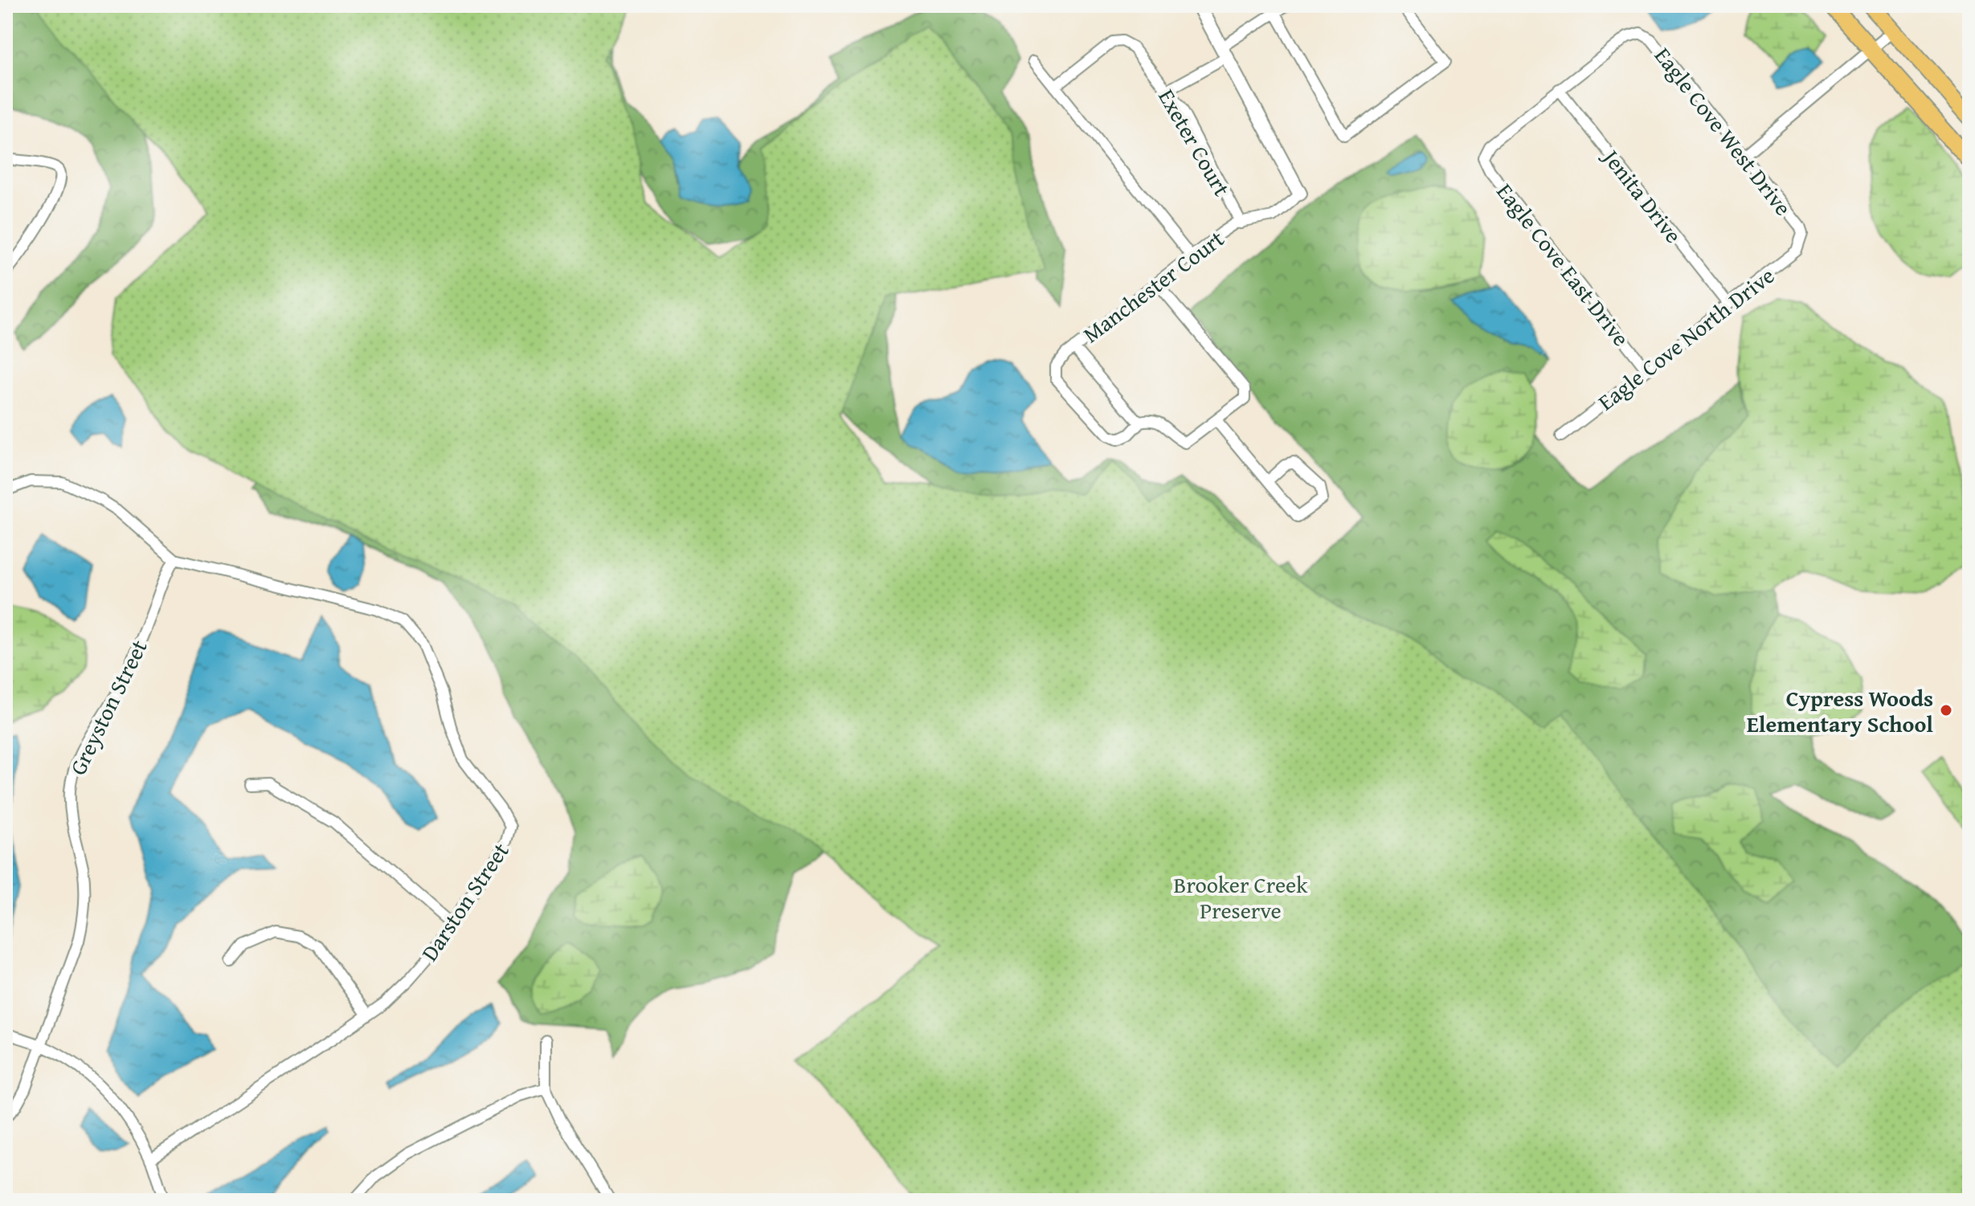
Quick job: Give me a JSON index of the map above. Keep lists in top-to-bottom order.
{
  "streets": {
    "street": [
      "Eagle Cove West Drive",
      "Exeter Court",
      "Jenita Drive",
      "Eagle Cove East Drive",
      "Manchester Court",
      "Eagle Cove North Drive",
      "Greyston Street",
      "Darston Street"
    ]
  },
  "crossings": [
    ["Eagle Cove West Drive", "Jenita Drive"],
    ["Eagle Cove West Drive", "Eagle Cove East Drive"],
    ["Eagle Cove West Drive", "Eagle Cove North Drive"],
    ["Exeter Court", "Manchester Court"],
    ["Jenita Drive", "Eagle Cove East Drive"],
    ["Jenita Drive", "Eagle Cove North Drive"],
    ["Eagle Cove East Drive", "Eagle Cove North Drive"],
    ["Greyston Street", "Darston Street"]
  ],
  "parks": ["Brooker Creek Preserve"],
  "places": ["Cypress Woods Elementary School"]
}
